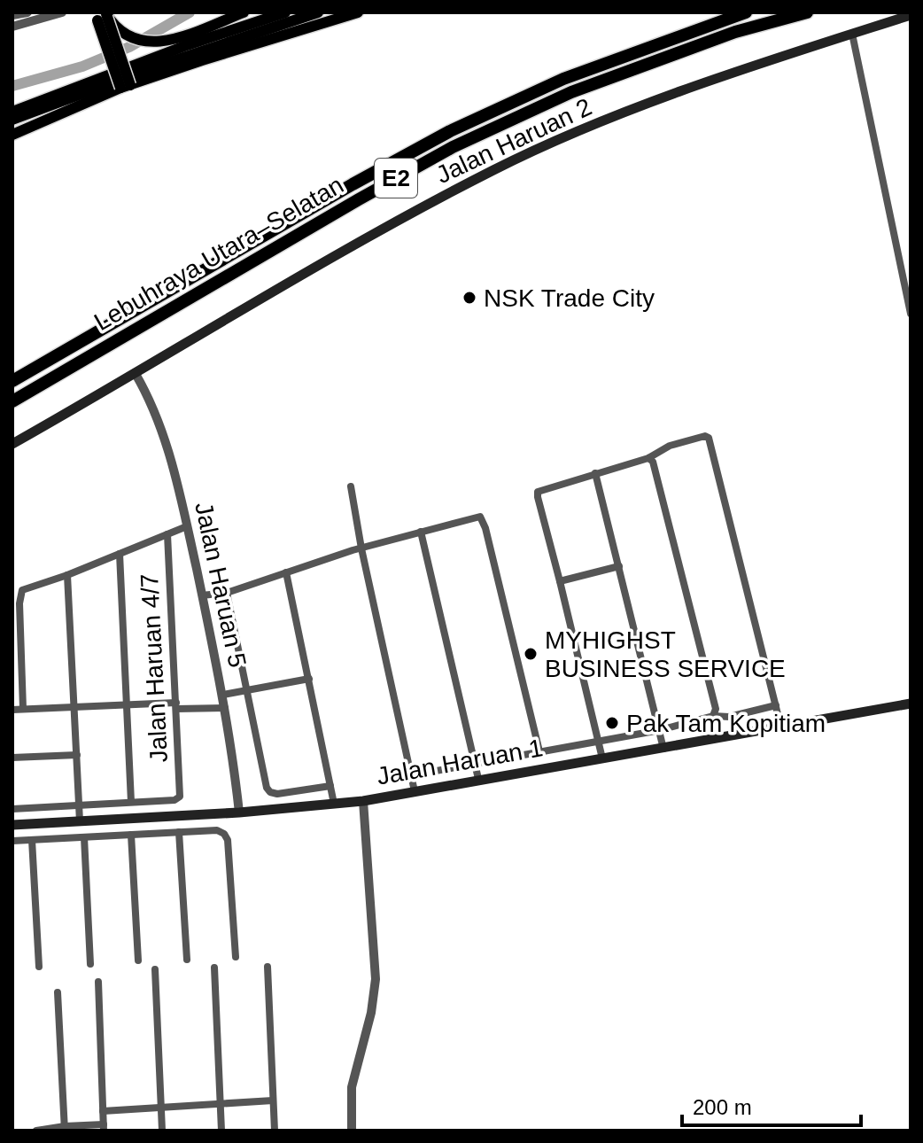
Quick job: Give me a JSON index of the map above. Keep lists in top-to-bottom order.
{
  "streets": {
    "highway": ["E2", "Lebuhraya Utara–Selatan"],
    "main road": ["Jalan Haruan 2", "Jalan Haruan 1"],
    "street": ["Jalan Haruan 5", "Jalan Haruan 4/7"]
  },
  "crossings": [
    ["Jalan Haruan 2", "Jalan Haruan 5"],
    ["Jalan Haruan 5", "Jalan Haruan 1"]
  ],
  "places": ["NSK Trade City", "MYHIGHST BUSINESS SERVICE", "Pak Tam Kopitiam"],
  "scale_bar": "200 m"
}
